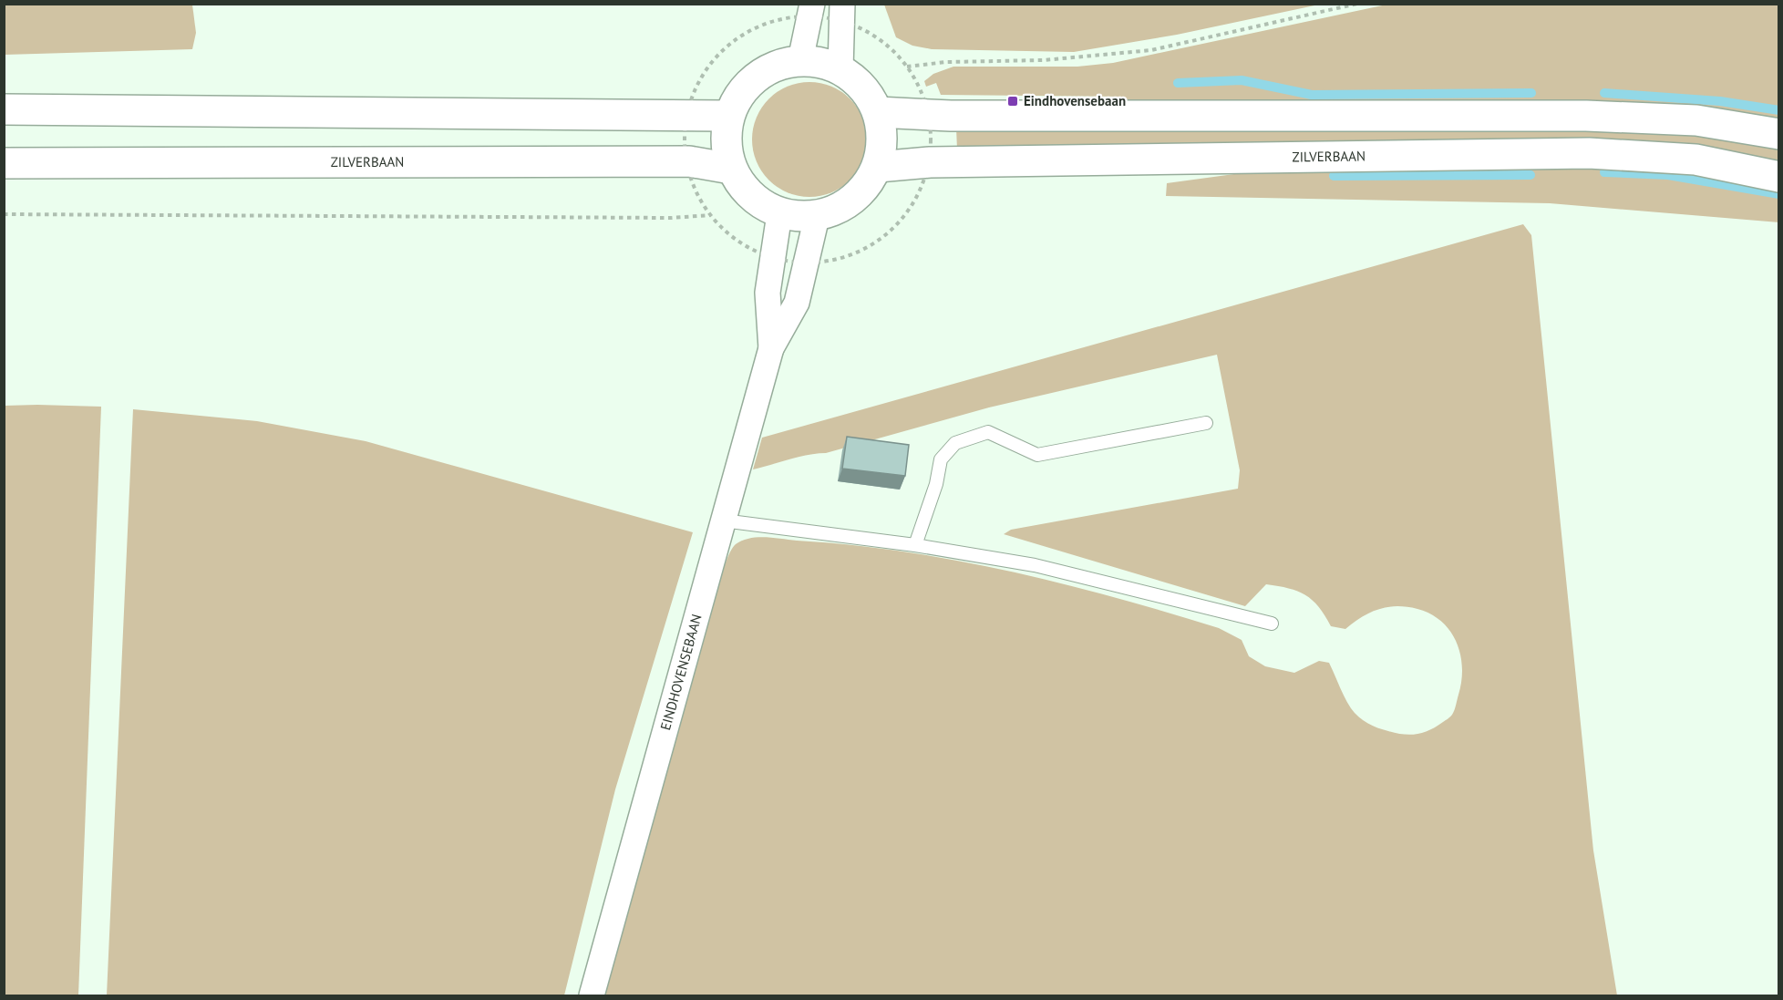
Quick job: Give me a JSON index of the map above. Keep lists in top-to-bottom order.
{
  "streets": {
    "main road": ["ZILVERBAAN"],
    "street": ["EINDHOVENSEBAAN"]
  },
  "crossings": [
    ["ZILVERBAAN", "EINDHOVENSEBAAN"]
  ],
  "places": {
    "transit": ["Eindhovensebaan"]
  }
}
